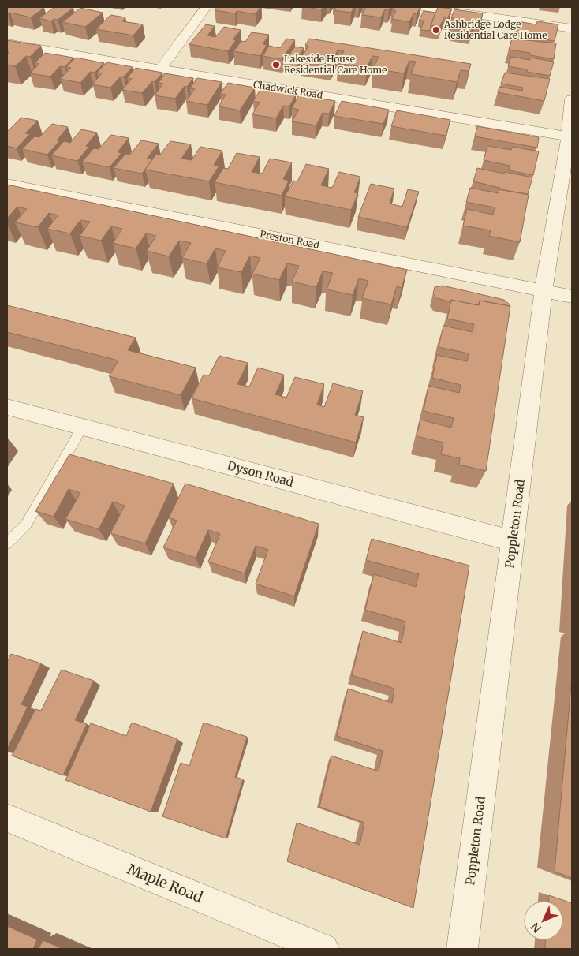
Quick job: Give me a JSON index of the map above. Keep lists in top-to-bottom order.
{
  "streets": {
    "street": [
      "Chadwick Road",
      "Preston Road",
      "Dyson Road",
      "Poppleton Road",
      "Maple Road"
    ]
  },
  "crossings": [
    ["Chadwick Road", "Poppleton Road"],
    ["Preston Road", "Poppleton Road"],
    ["Dyson Road", "Poppleton Road"]
  ],
  "places": ["Ashbridge Lodge Residential Care Home", "Lakeside House Residential Care Home"],
  "north": "bottom left"
}
